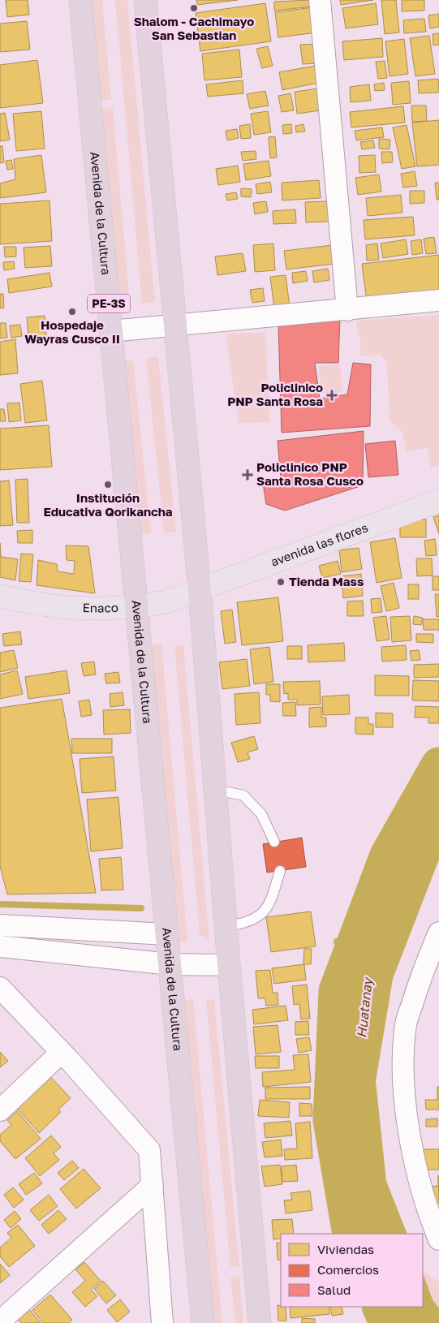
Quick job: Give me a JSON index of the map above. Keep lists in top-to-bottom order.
{
  "streets": {
    "highway": ["Avenida de la Cultura", "PE-3S"],
    "main road": ["avenida las flores", "Enaco"]
  },
  "crossings": [
    ["Avenida de la Cultura", "Enaco"],
    ["avenida las flores", "Enaco"]
  ],
  "water": ["Huatanay"],
  "places": {
    "other": [
      "Shalom - Cachimayo San Sebastian",
      "Hospedaje Wayras Cusco II",
      "Institución Educativa Qorikancha",
      "Tienda Mass"
    ],
    "health": ["Policlinico PNP Santa Rosa", "Policlinico PNP Santa Rosa Cusco"]
  },
  "legend": ["Viviendas", "Comercios", "Salud"]
}
